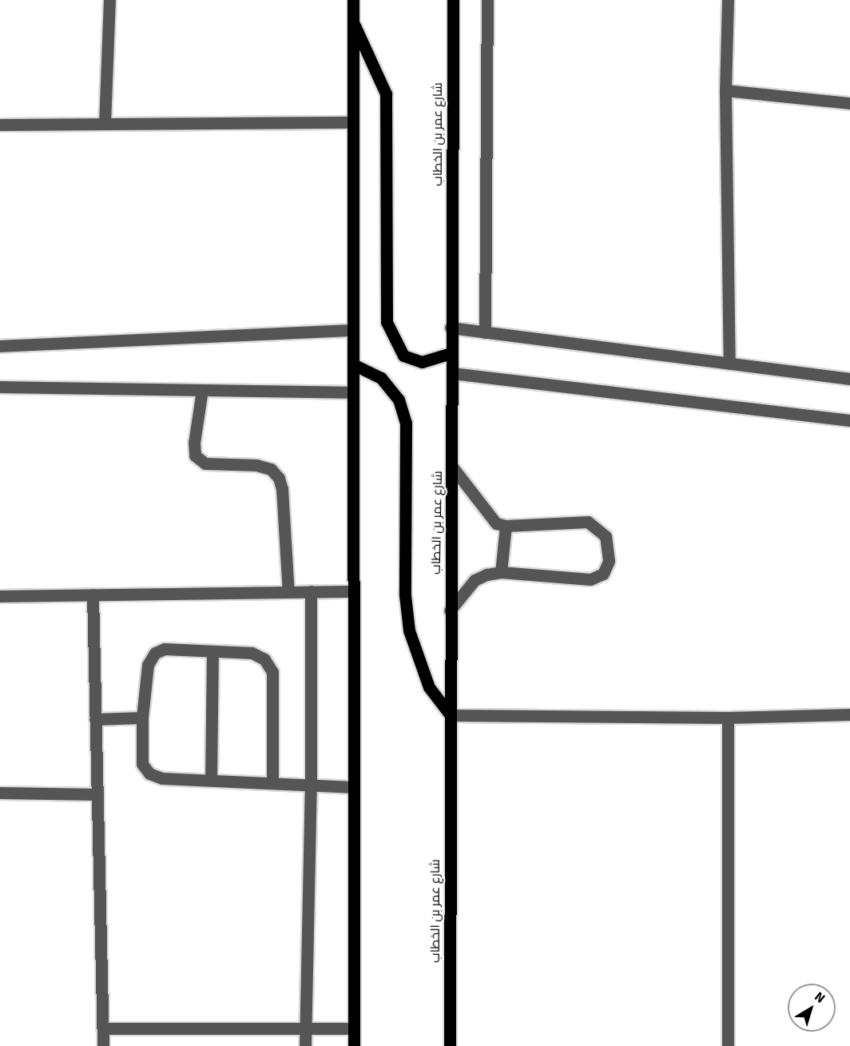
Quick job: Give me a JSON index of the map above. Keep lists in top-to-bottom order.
{
  "streets": {
    "main road": ["شارع عمر بن الخطاب"]
  },
  "north": "top right"
}
